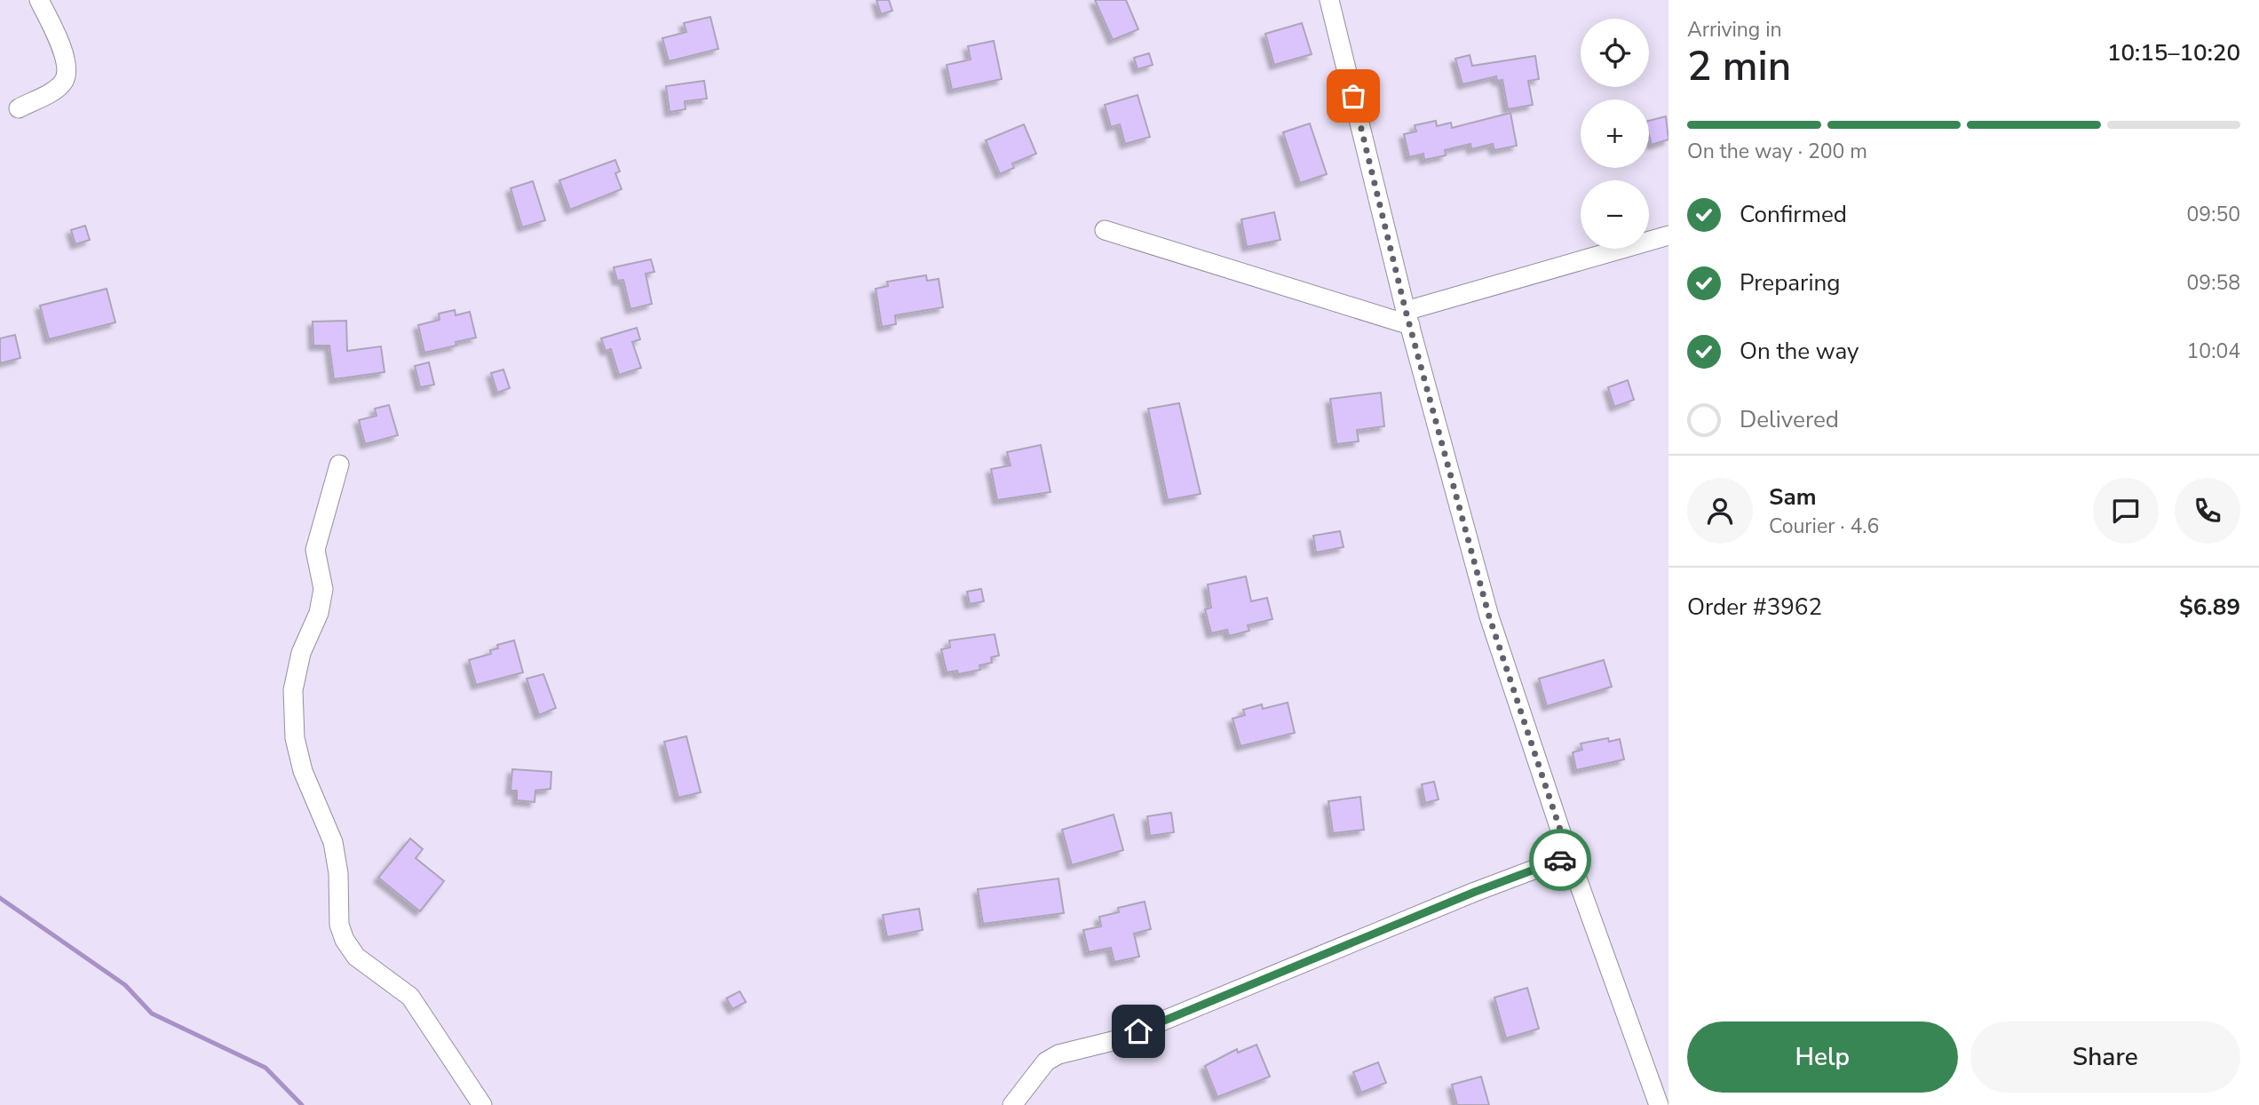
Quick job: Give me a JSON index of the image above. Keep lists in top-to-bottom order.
{
  "page": {
    "heading": ["2 min", "Arriving in", "10:15–10:20"],
    "panel": [
      "Sam",
      "Courier · 4.6",
      "Order #3962",
      "$6.89"
    ],
    "map_buttons": ["+", "−"],
    "bar": "On the way · 200 m",
    "list": [
      ["Confirmed", "09:50"],
      ["Preparing", "09:58"],
      ["On the way", "10:04"],
      "Delivered"
    ],
    "buttons": ["Help", "Share"]
  }
}
